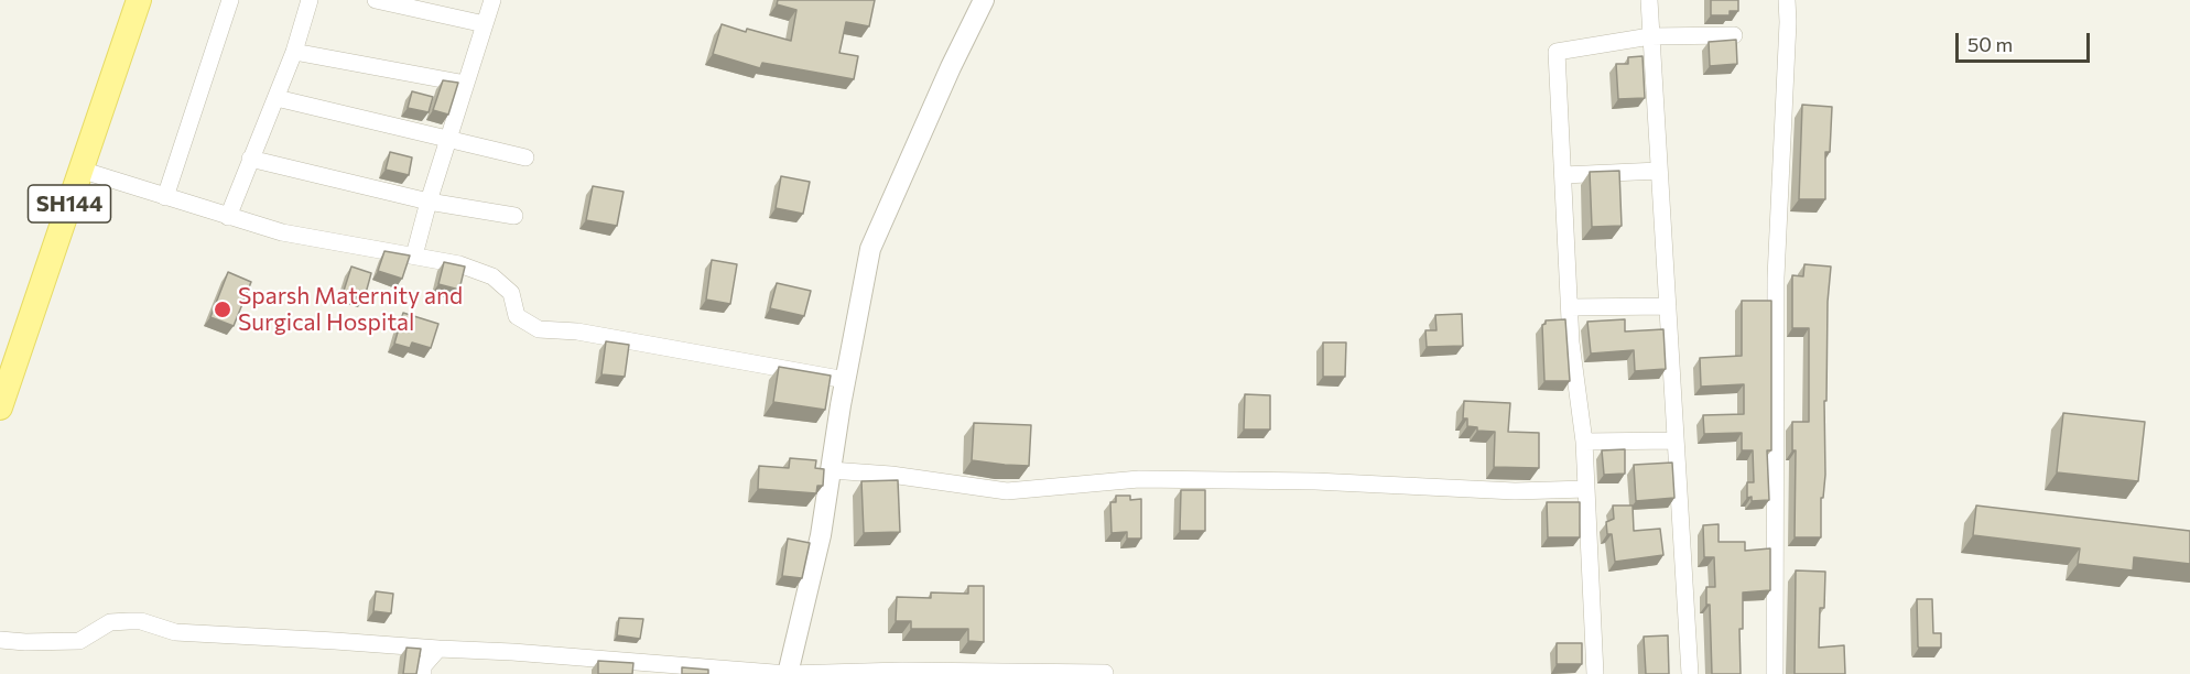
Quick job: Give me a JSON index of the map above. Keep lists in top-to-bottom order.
{
  "streets": {
    "main road": ["SH144"]
  },
  "places": ["Sparsh Maternity and Surgical Hospital"],
  "scale_bar": "50 m"
}
